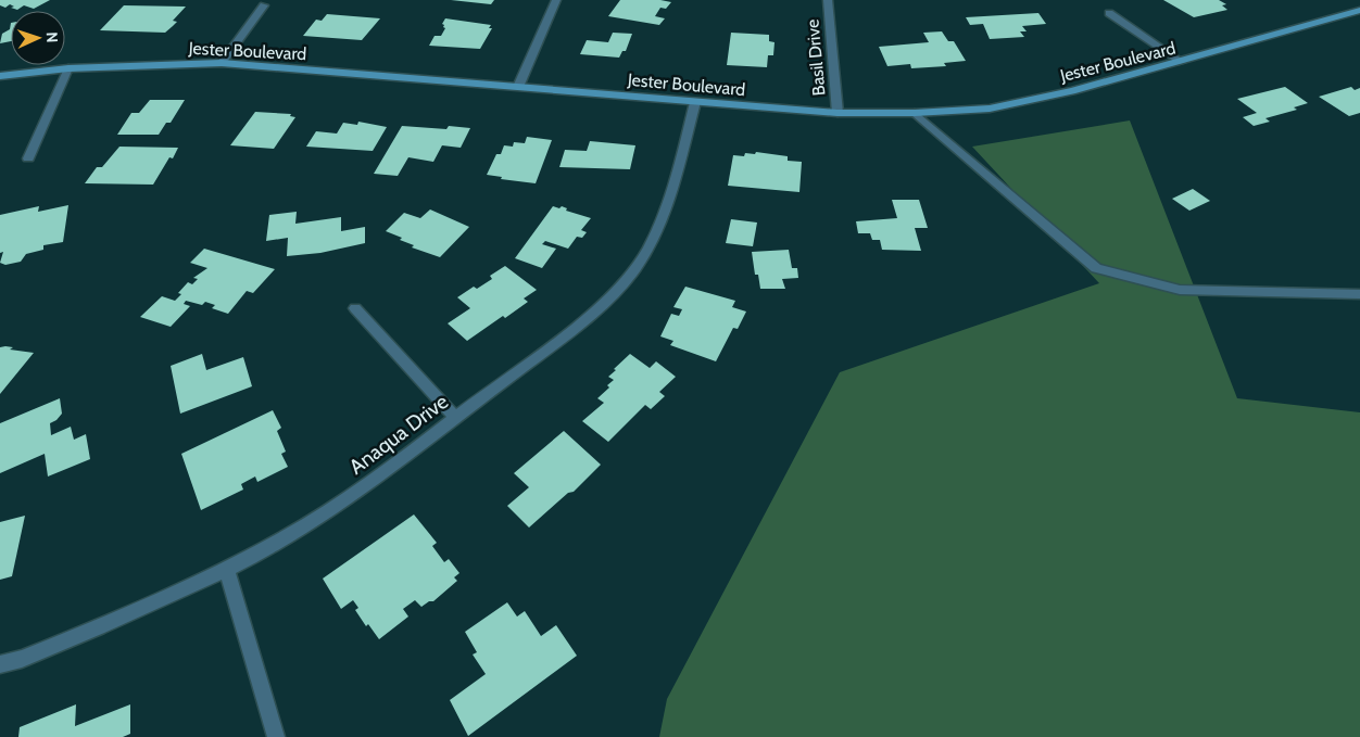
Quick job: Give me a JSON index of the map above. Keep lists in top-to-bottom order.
{
  "streets": {
    "street": ["Jester Boulevard", "Basil Drive", "Anaqua Drive"]
  },
  "crossings": [
    ["Jester Boulevard", "Basil Drive"],
    ["Jester Boulevard", "Anaqua Drive"]
  ],
  "north": "right"
}
